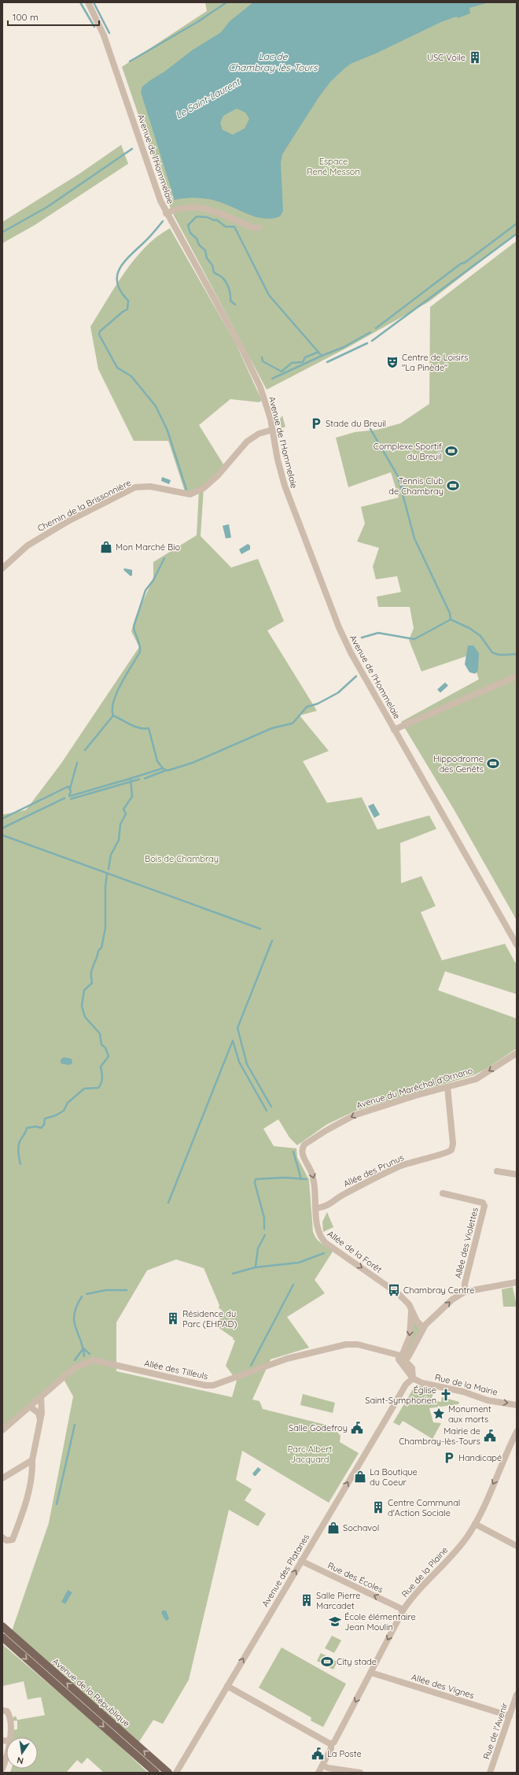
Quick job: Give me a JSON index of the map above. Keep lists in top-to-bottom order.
{
  "streets": {
    "main road": ["Avenue de la République"],
    "street": [
      "Avenue de l'Hommelaie",
      "Chemin de la Brissonnière",
      "Avenue du Maréchal d'Ornano",
      "Allée des Prunus",
      "Allée des Violettes",
      "Allée de la Forêt",
      "Allée des Tilleuls",
      "Rue de la Mairie",
      "Avenue des Platanes",
      "Rue de la Plaine",
      "Rue des Écoles",
      "Allée des Vignes",
      "Rue de l'Avenir"
    ]
  },
  "crossings": [
    ["Avenue de l'Hommelaie", "Chemin de la Brissonnière"],
    ["Avenue du Maréchal d'Ornano", "Allée des Prunus"],
    ["Avenue du Maréchal d'Ornano", "Allée de la Forêt"],
    ["Allée des Prunus", "Allée de la Forêt"],
    ["Rue de la Mairie", "Avenue des Platanes"],
    ["Avenue des Platanes", "Rue des Écoles"],
    ["Rue de la Plaine", "Rue des Écoles"],
    ["Rue de la Plaine", "Allée des Vignes"],
    ["Allée des Vignes", "Rue de l'Avenir"]
  ],
  "one_way": [
    "Avenue du Maréchal d'Ornano",
    "Allée de la Forêt",
    "Rue de la Mairie",
    "Avenue des Platanes",
    "Rue de la Plaine",
    "Rue des Écoles"
  ],
  "water": ["Lac de Chambray-lès-Tours", "Le Saint-Laurent"],
  "parks": ["Espace René Messon", "Bois de Chambray", "Parc Albert Jacquard"],
  "places": {
    "building": [
      "USC Voile",
      "Résidence du Parc (EHPAD)",
      "Centre Communal d'Action Sociale",
      "Salle Pierre Marcadet"
    ],
    "theatre": ["Centre de Loisirs \"La Pinède\""],
    "parking": ["Stade du Breuil", "Handicapé"],
    "sports": [
      "Complexe Sportif du Breuil",
      "Tennis Club de Chambray",
      "Hippodrome des Genêts",
      "City stade"
    ],
    "shop": ["Mon Marché Bio", "La Boutique du Coeur", "Sochavol"],
    "bus stop": ["Chambray Centre"],
    "church": ["Église Saint-Symphorien"],
    "place": ["Monument aux morts"],
    "public building": ["Salle Godefroy", "Mairie de Chambray-lès-Tours", "La Poste"],
    "school or university": ["École élémentaire Jean Moulin"]
  },
  "scale_bar": "100 m",
  "north": "bottom"
}
